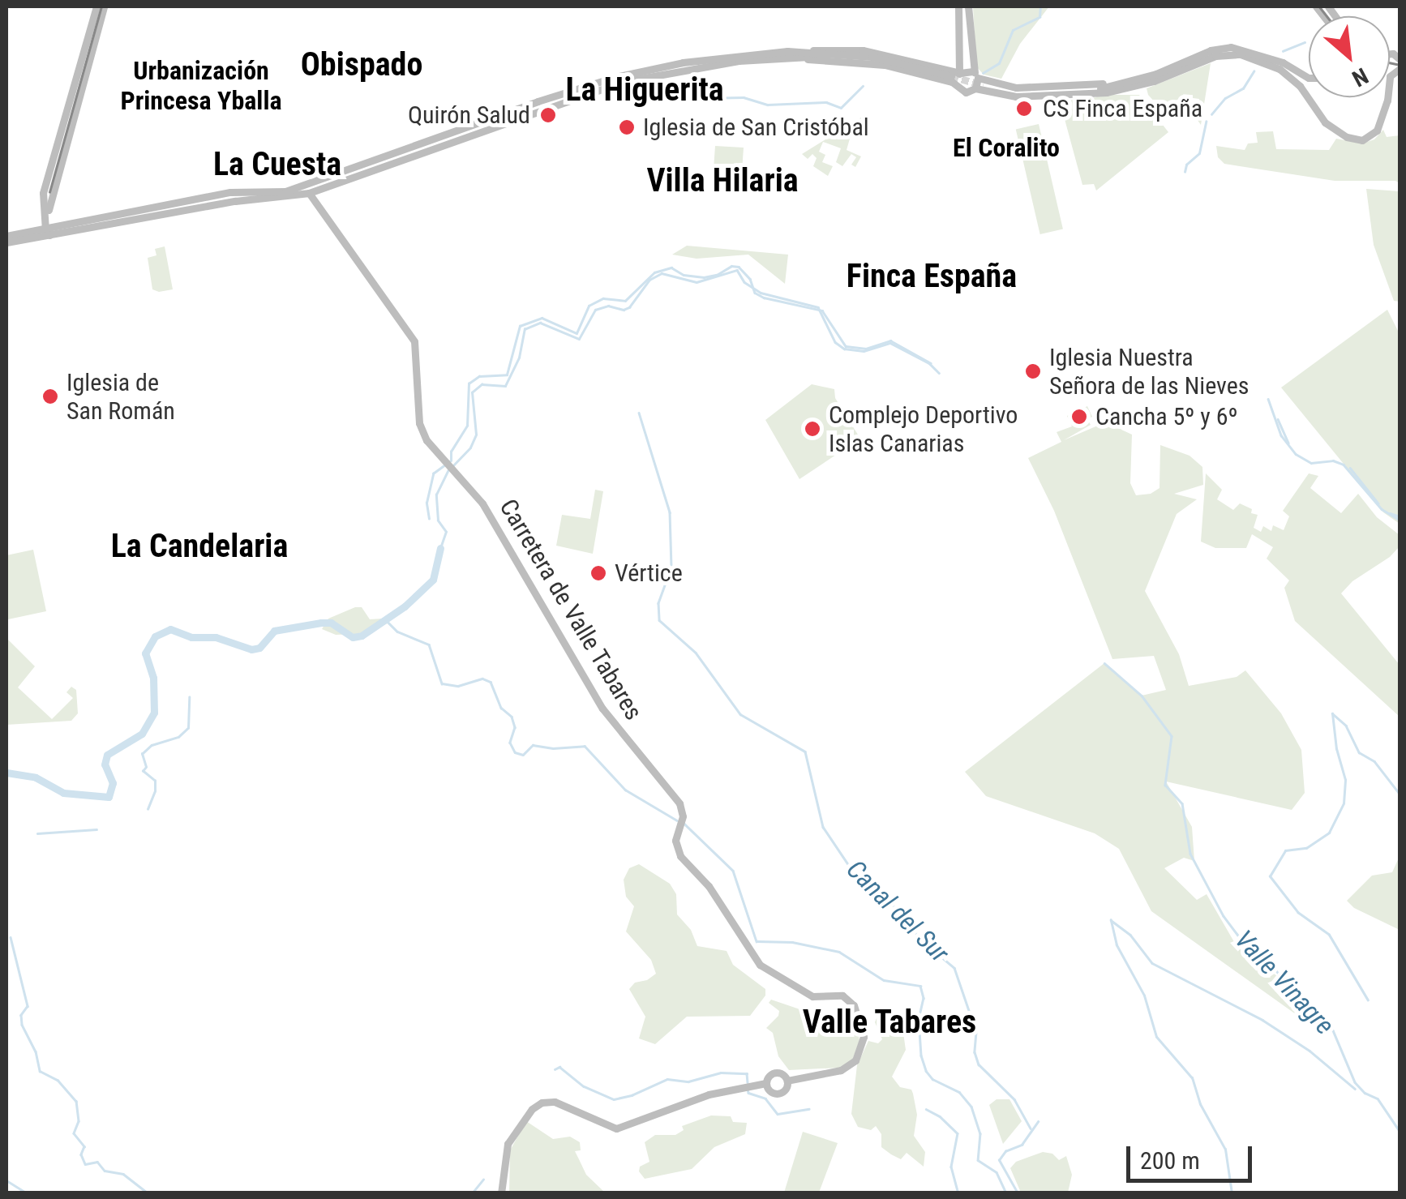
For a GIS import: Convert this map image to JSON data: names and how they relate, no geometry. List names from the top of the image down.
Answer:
{
  "streets": {
    "main road": ["Carretera de Valle Tabares"]
  },
  "districts": [
    "Obispado",
    "Urbanización Princesa Yballa",
    "La Higuerita",
    "El Coralito",
    "La Cuesta",
    "Villa Hilaria",
    "Finca España",
    "La Candelaria",
    "Valle Tabares"
  ],
  "water": ["Canal del Sur", "Valle Vinagre"],
  "places": [
    "CS Finca España",
    "Quirón Salud",
    "Iglesia de San Cristóbal",
    "Iglesia Nuestra Señora de las Nieves",
    "Iglesia de San Román",
    "Cancha 5º y 6º",
    "Complejo Deportivo Islas Canarias",
    "Vértice"
  ],
  "scale_bar": "200 m",
  "north": "bottom right"
}
